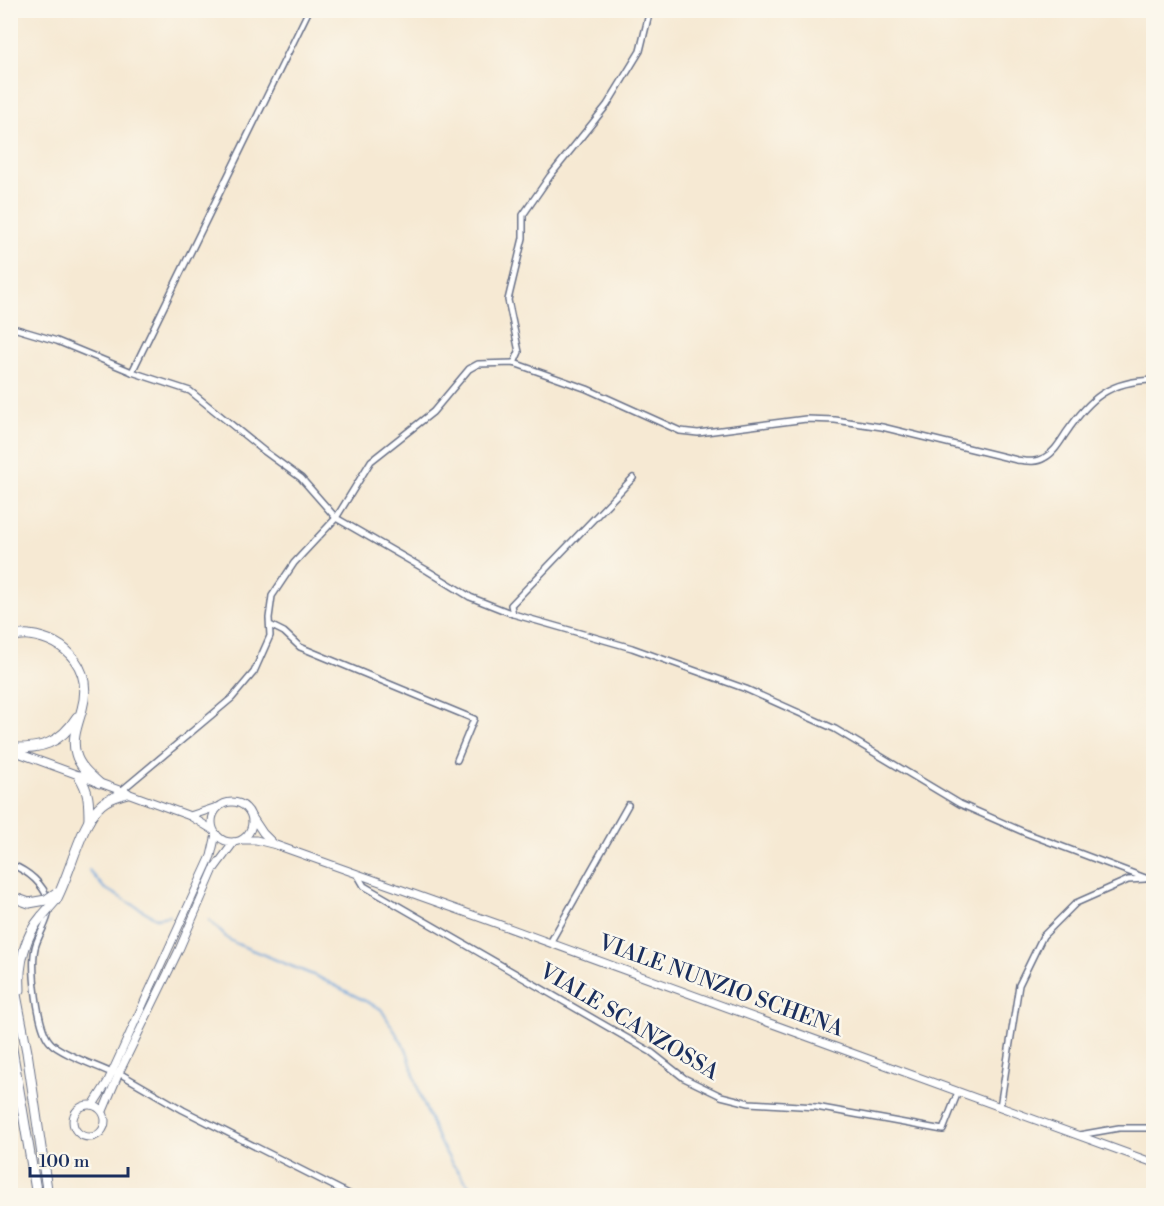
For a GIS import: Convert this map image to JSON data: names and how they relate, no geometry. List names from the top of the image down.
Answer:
{
  "streets": {
    "street": ["VIALE NUNZIO SCHENA", "VIALE SCANZOSSA"]
  },
  "crossings": [
    ["VIALE NUNZIO SCHENA", "VIALE SCANZOSSA"]
  ],
  "scale_bar": "100 m"
}
